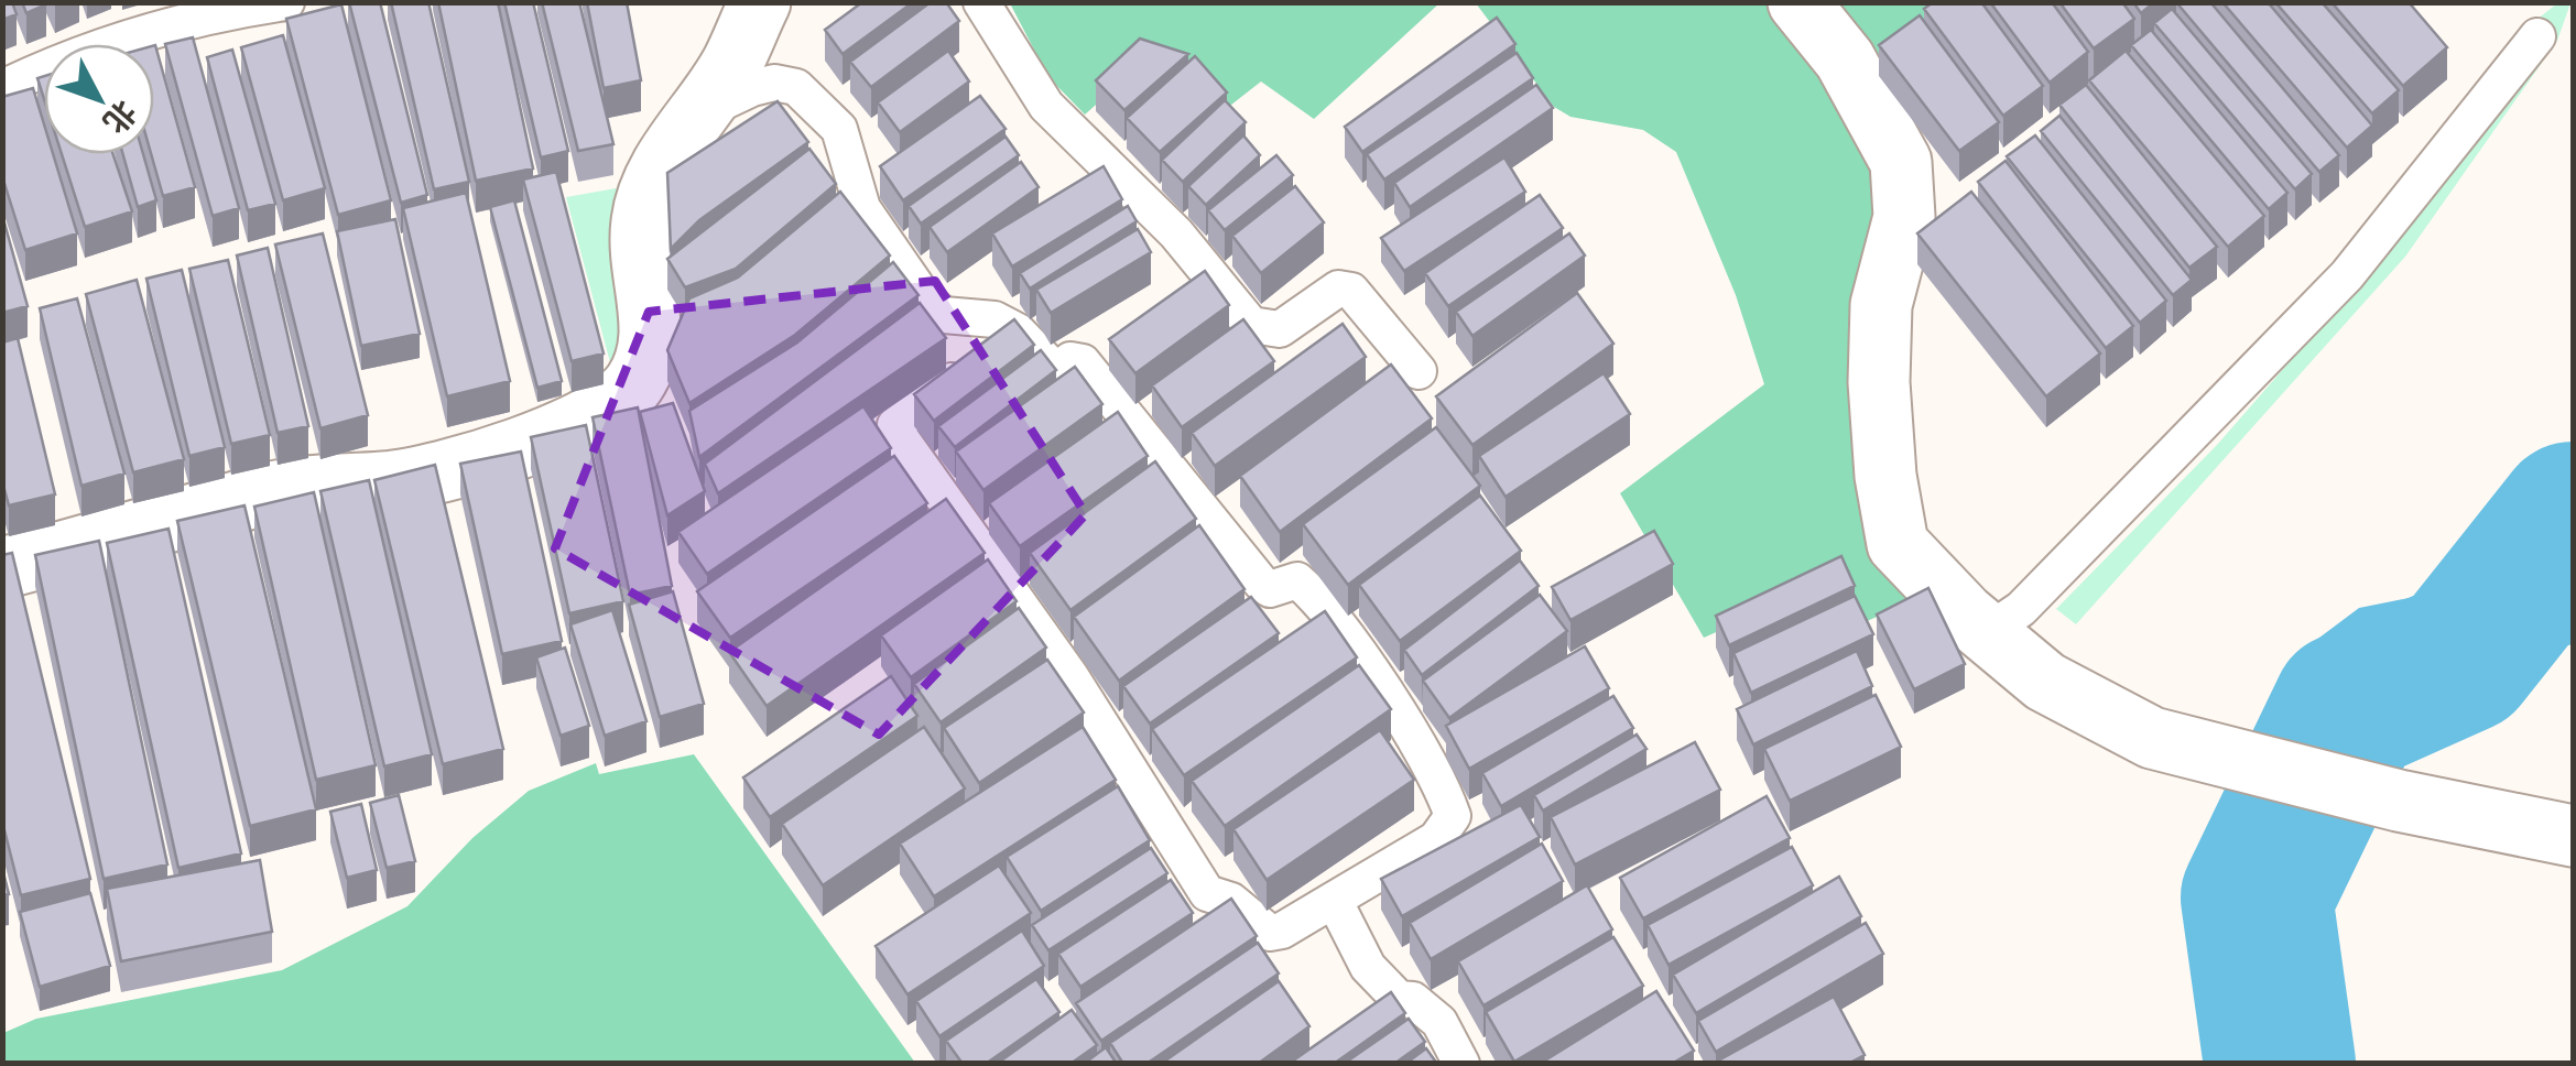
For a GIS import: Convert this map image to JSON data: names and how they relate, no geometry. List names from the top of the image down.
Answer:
{
  "north": "bottom right"
}
